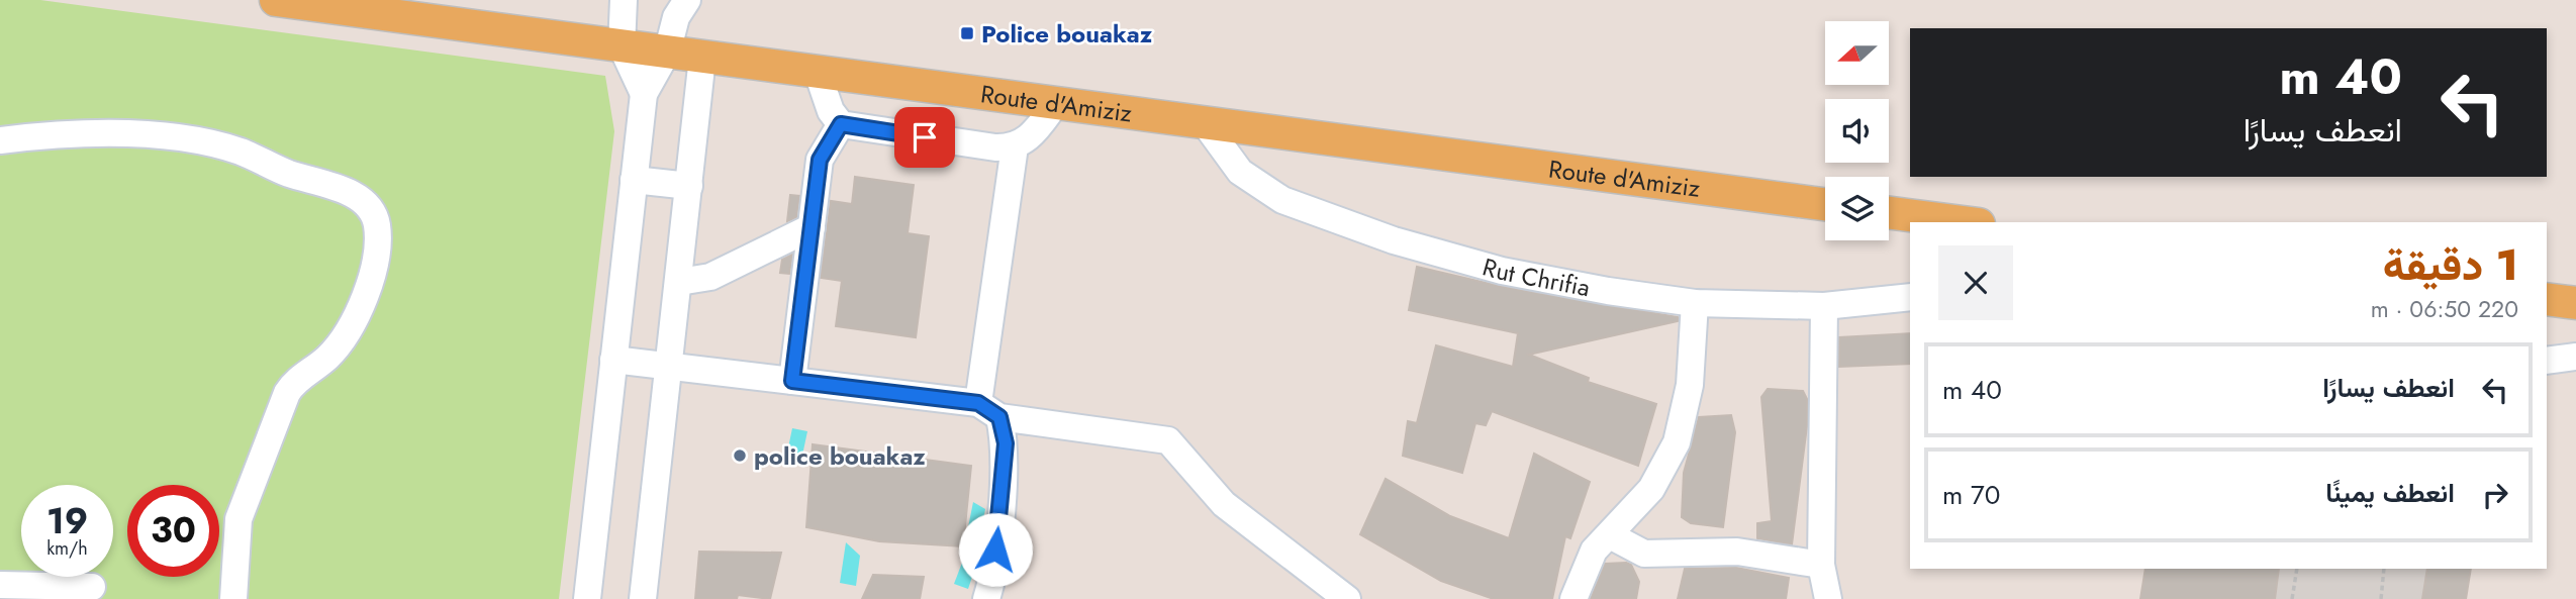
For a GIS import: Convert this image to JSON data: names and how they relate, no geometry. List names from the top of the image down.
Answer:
{
  "streets": {
    "main road": ["Route d'Amiziz"],
    "street": ["Rut Chrifia"]
  },
  "crossings": [
    ["Route d'Amiziz", "Rut Chrifia"]
  ],
  "places": {
    "transit": ["Police bouakaz"],
    "other": ["police bouakaz"]
  },
  "north": "left",
  "page": {
    "turn": ["40 m", "انعطف يسارًا"],
    "heading": ["1 دقيقة", "220 m · 06:50"],
    "list": [
      {
        "name": "انعطف يسارًا",
        "value": "40 m"
      },
      {
        "name": "انعطف يمينًا",
        "value": "70 m"
      }
    ],
    "speed": "19 km/h",
    "limit": "30"
  }
}
